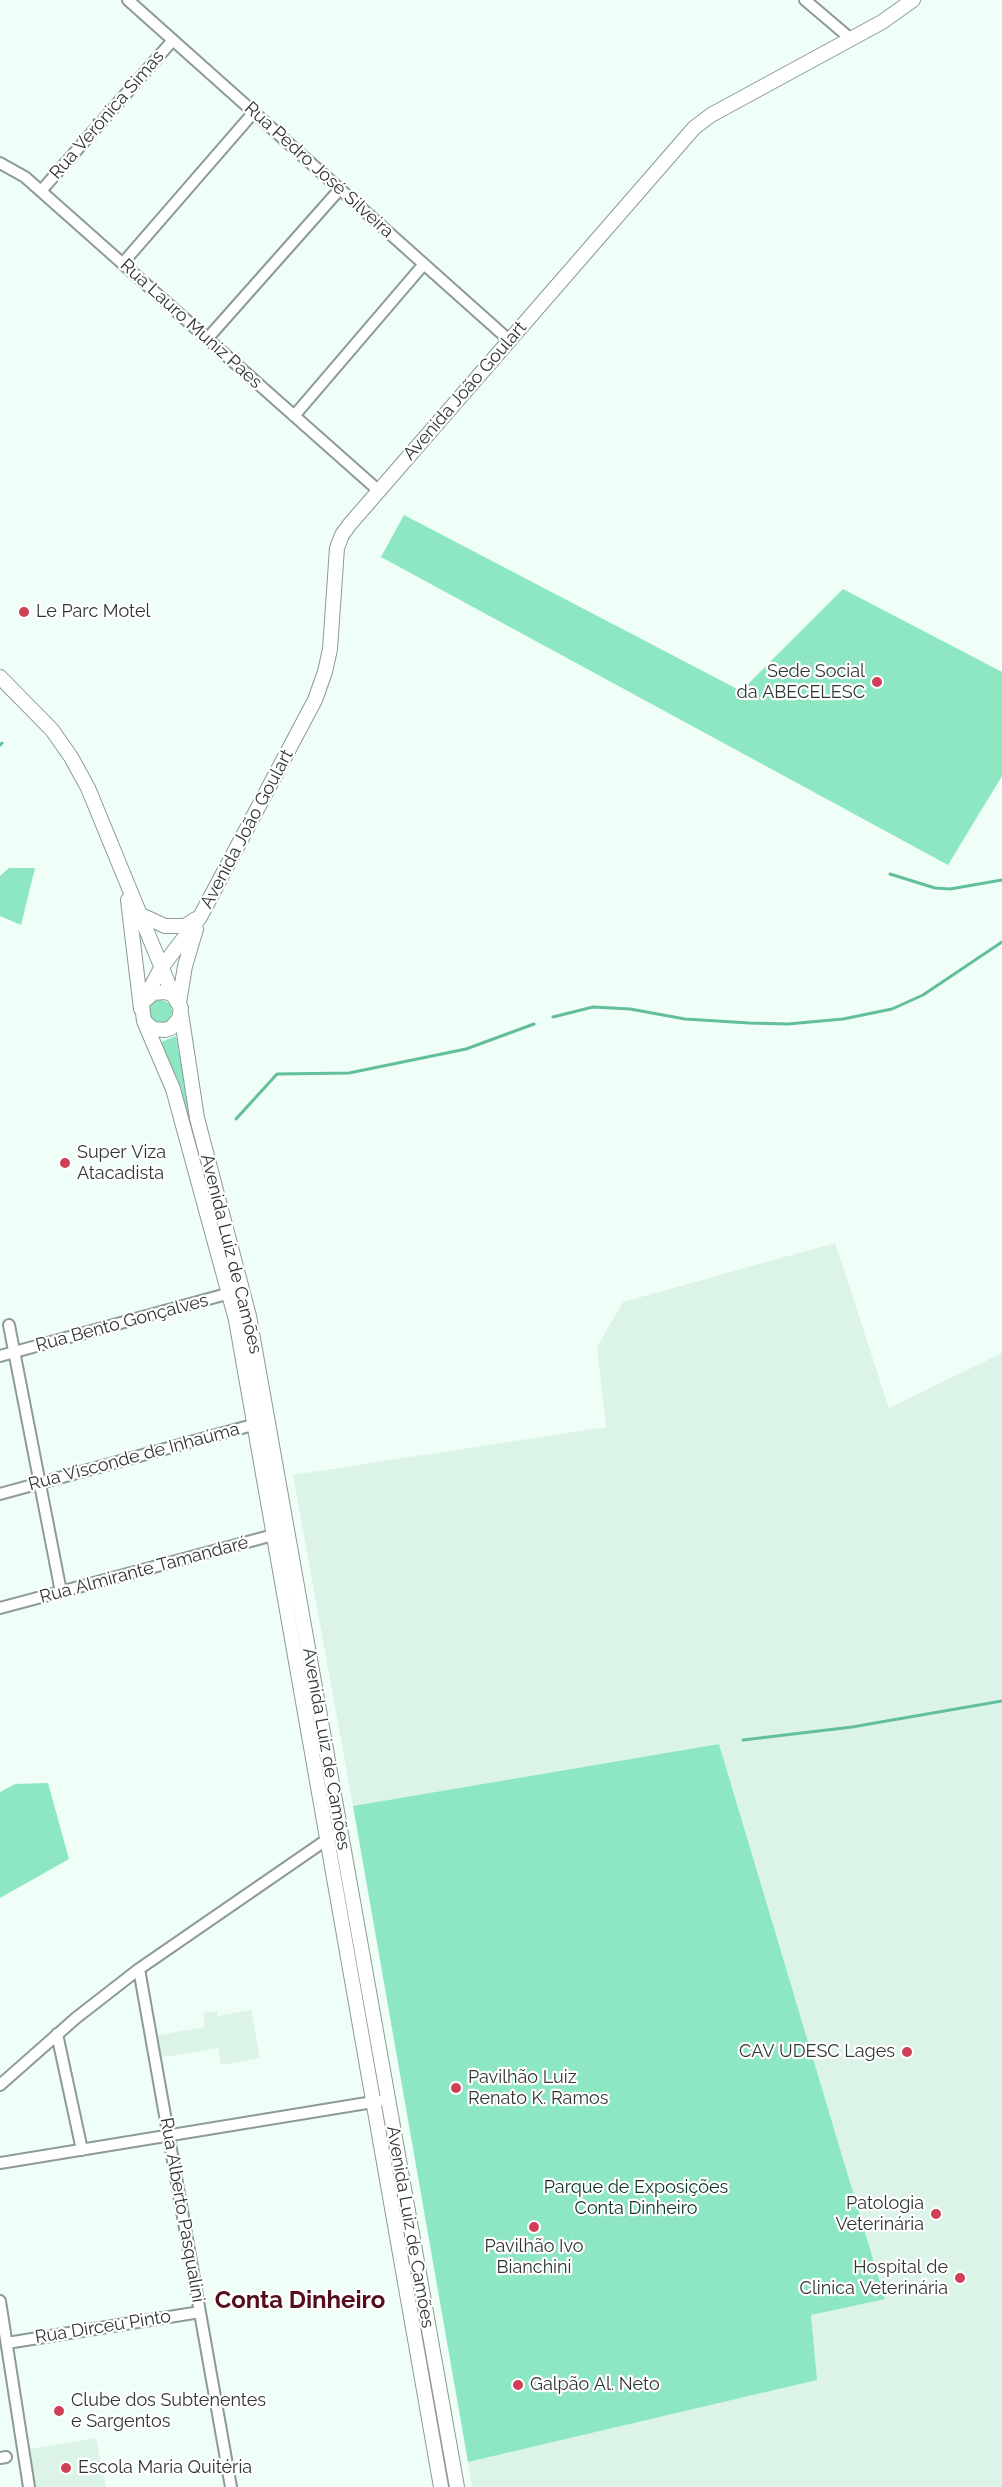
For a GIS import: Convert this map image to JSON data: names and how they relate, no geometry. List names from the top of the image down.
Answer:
{
  "streets": {
    "main road": ["Avenida João Goulart", "Avenida Luiz de Camões"],
    "street": [
      "Rua Verônica Simas",
      "Rua Pedro José Silveira",
      "Rua Lauro Muniz Paes",
      "Rua Bento Gonçalves",
      "Rua Visconde de Inhaúma",
      "Rua Almirante Tamandaré",
      "Rua Alberto Pasqualini",
      "Rua Dirceu Pinto"
    ]
  },
  "crossings": [
    ["Rua Verônica Simas", "Rua Pedro José Silveira"],
    ["Rua Verônica Simas", "Rua Lauro Muniz Paes"],
    ["Rua Pedro José Silveira", "Avenida João Goulart"],
    ["Rua Lauro Muniz Paes", "Avenida João Goulart"],
    ["Avenida João Goulart", "Avenida Luiz de Camões"],
    ["Avenida Luiz de Camões", "Rua Bento Gonçalves"],
    ["Avenida Luiz de Camões", "Rua Visconde de Inhaúma"],
    ["Avenida Luiz de Camões", "Rua Almirante Tamandaré"],
    ["Rua Alberto Pasqualini", "Rua Dirceu Pinto"]
  ],
  "districts": ["Conta Dinheiro"],
  "parks": ["Parque de Exposições Conta Dinheiro"],
  "places": [
    "Le Parc Motel",
    "Sede Social da ABECELESC",
    "Super Viza Atacadista",
    "CAV UDESC Lages",
    "Pavilhão Luiz Renato K. Ramos",
    "Patologia Veterinária",
    "Pavilhão Ivo Bianchini",
    "Hospital de Clinica Veterinária",
    "Galpão Al. Neto",
    "Clube dos Subtenentes e Sargentos",
    "Escola Maria Quitéria"
  ]
}
